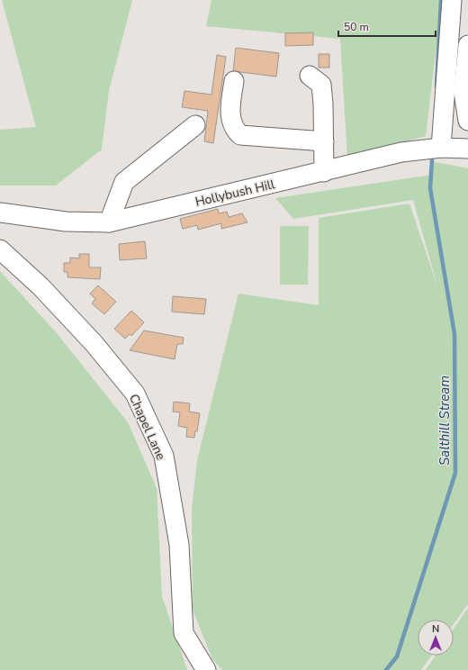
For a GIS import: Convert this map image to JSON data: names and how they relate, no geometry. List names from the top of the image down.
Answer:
{
  "streets": {
    "street": ["Hollybush Hill", "Chapel Lane"]
  },
  "water": ["Salthill Stream"],
  "scale_bar": "50 m",
  "north": "top"
}
